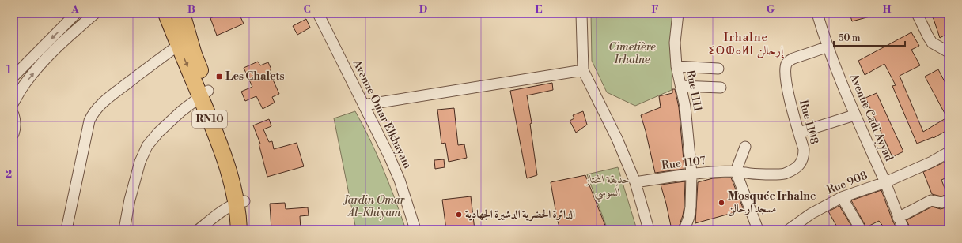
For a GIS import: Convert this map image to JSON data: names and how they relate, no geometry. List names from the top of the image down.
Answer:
{
  "streets": {
    "main road": ["RN10"],
    "street": [
      "Rue 1111",
      "Avenue Omar Elkhayam",
      "Avenue Cadi Ayyad",
      "Rue 1108",
      "Rue 1107",
      "Rue 908"
    ]
  },
  "crossings": [
    ["Rue 1111", "Rue 1107"],
    ["Avenue Cadi Ayyad", "Rue 1108"],
    ["Avenue Cadi Ayyad", "Rue 908"],
    ["Rue 1108", "Rue 1107"]
  ],
  "districts": ["Irhalne ⵉⵔⵀⴰⵍⵏ إرحالن"],
  "parks": ["Cimetière Irhalne", "حديقة المختار السوسي", "Jardin Omar Al-Khiyam"],
  "places": {
    "transit": ["Les Chalets"],
    "other": ["Mosquée Irhalne مسجد ارحالن", "الدائرة الحضرية الدشيرة الجهادية"]
  },
  "scale_bar": "50 m",
  "grid": {
    "columns": [
      "A",
      "B",
      "C",
      "D",
      "E",
      "F",
      "G",
      "H"
    ],
    "rows": ["1", "2"]
  }
}
